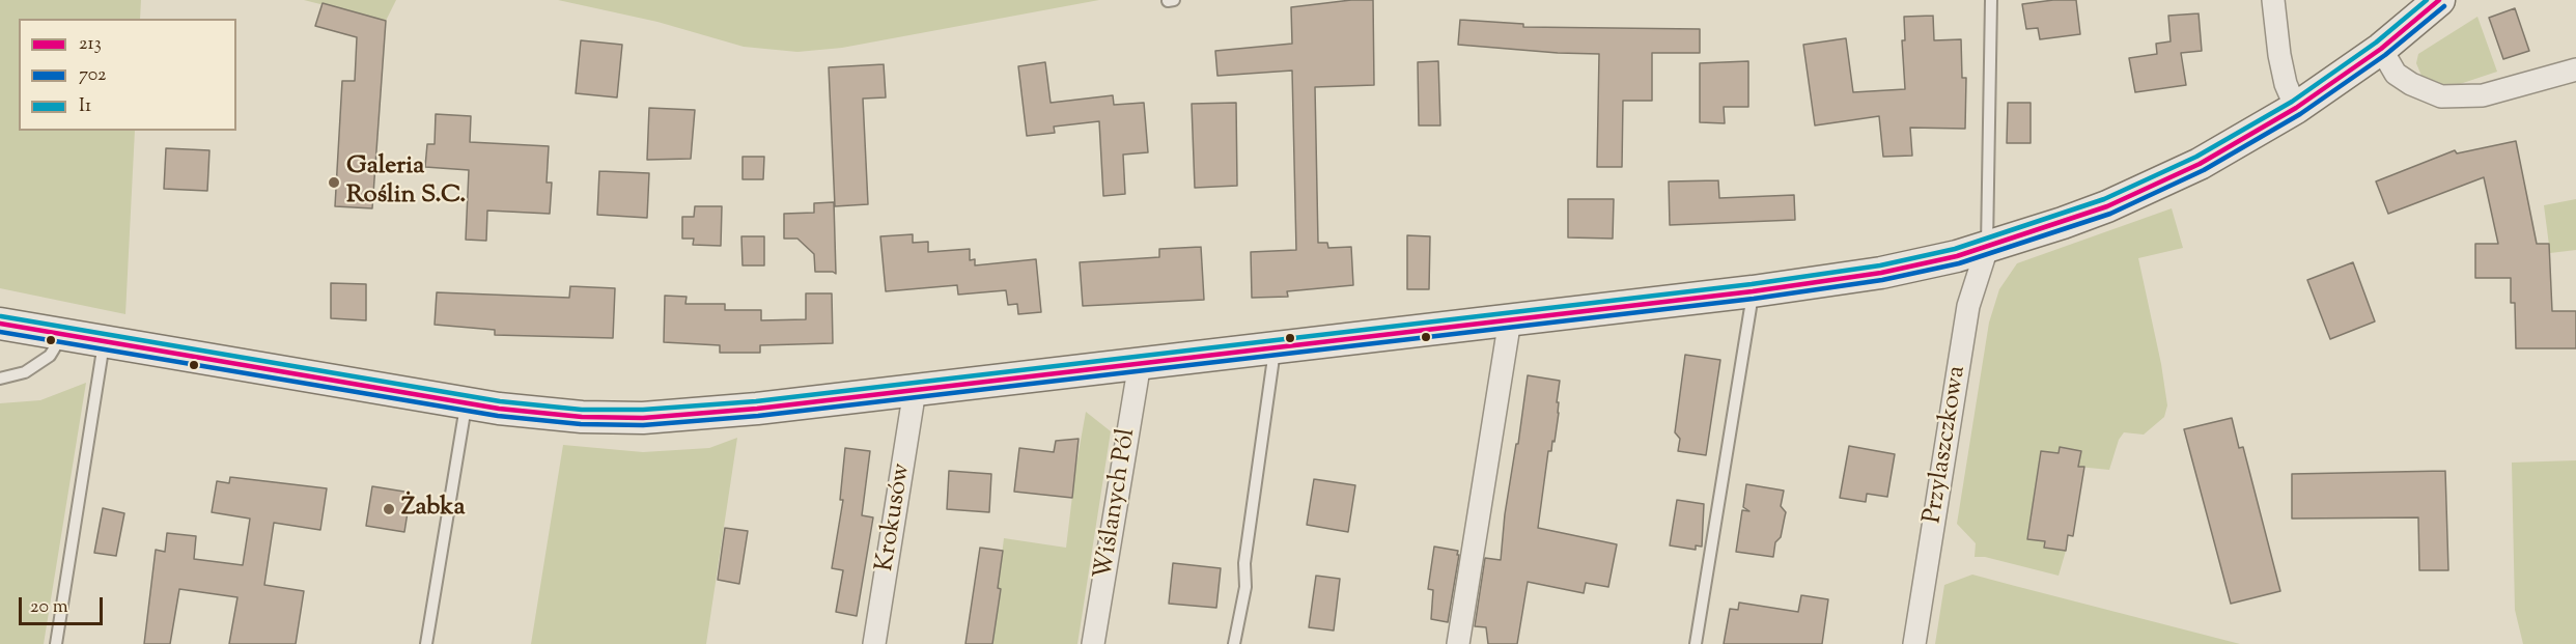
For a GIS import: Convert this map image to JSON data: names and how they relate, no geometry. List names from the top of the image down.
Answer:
{
  "streets": {
    "street": ["Przylaszczkowa", "Wiślanych Pól", "Krokusów"]
  },
  "places": ["Galeria Roślin S.C.", "Żabka"],
  "lines": ["transit line 213", "transit line I1", "transit line 702"],
  "legend": ["213", "702", "I1"],
  "scale_bar": "20 m"
}
